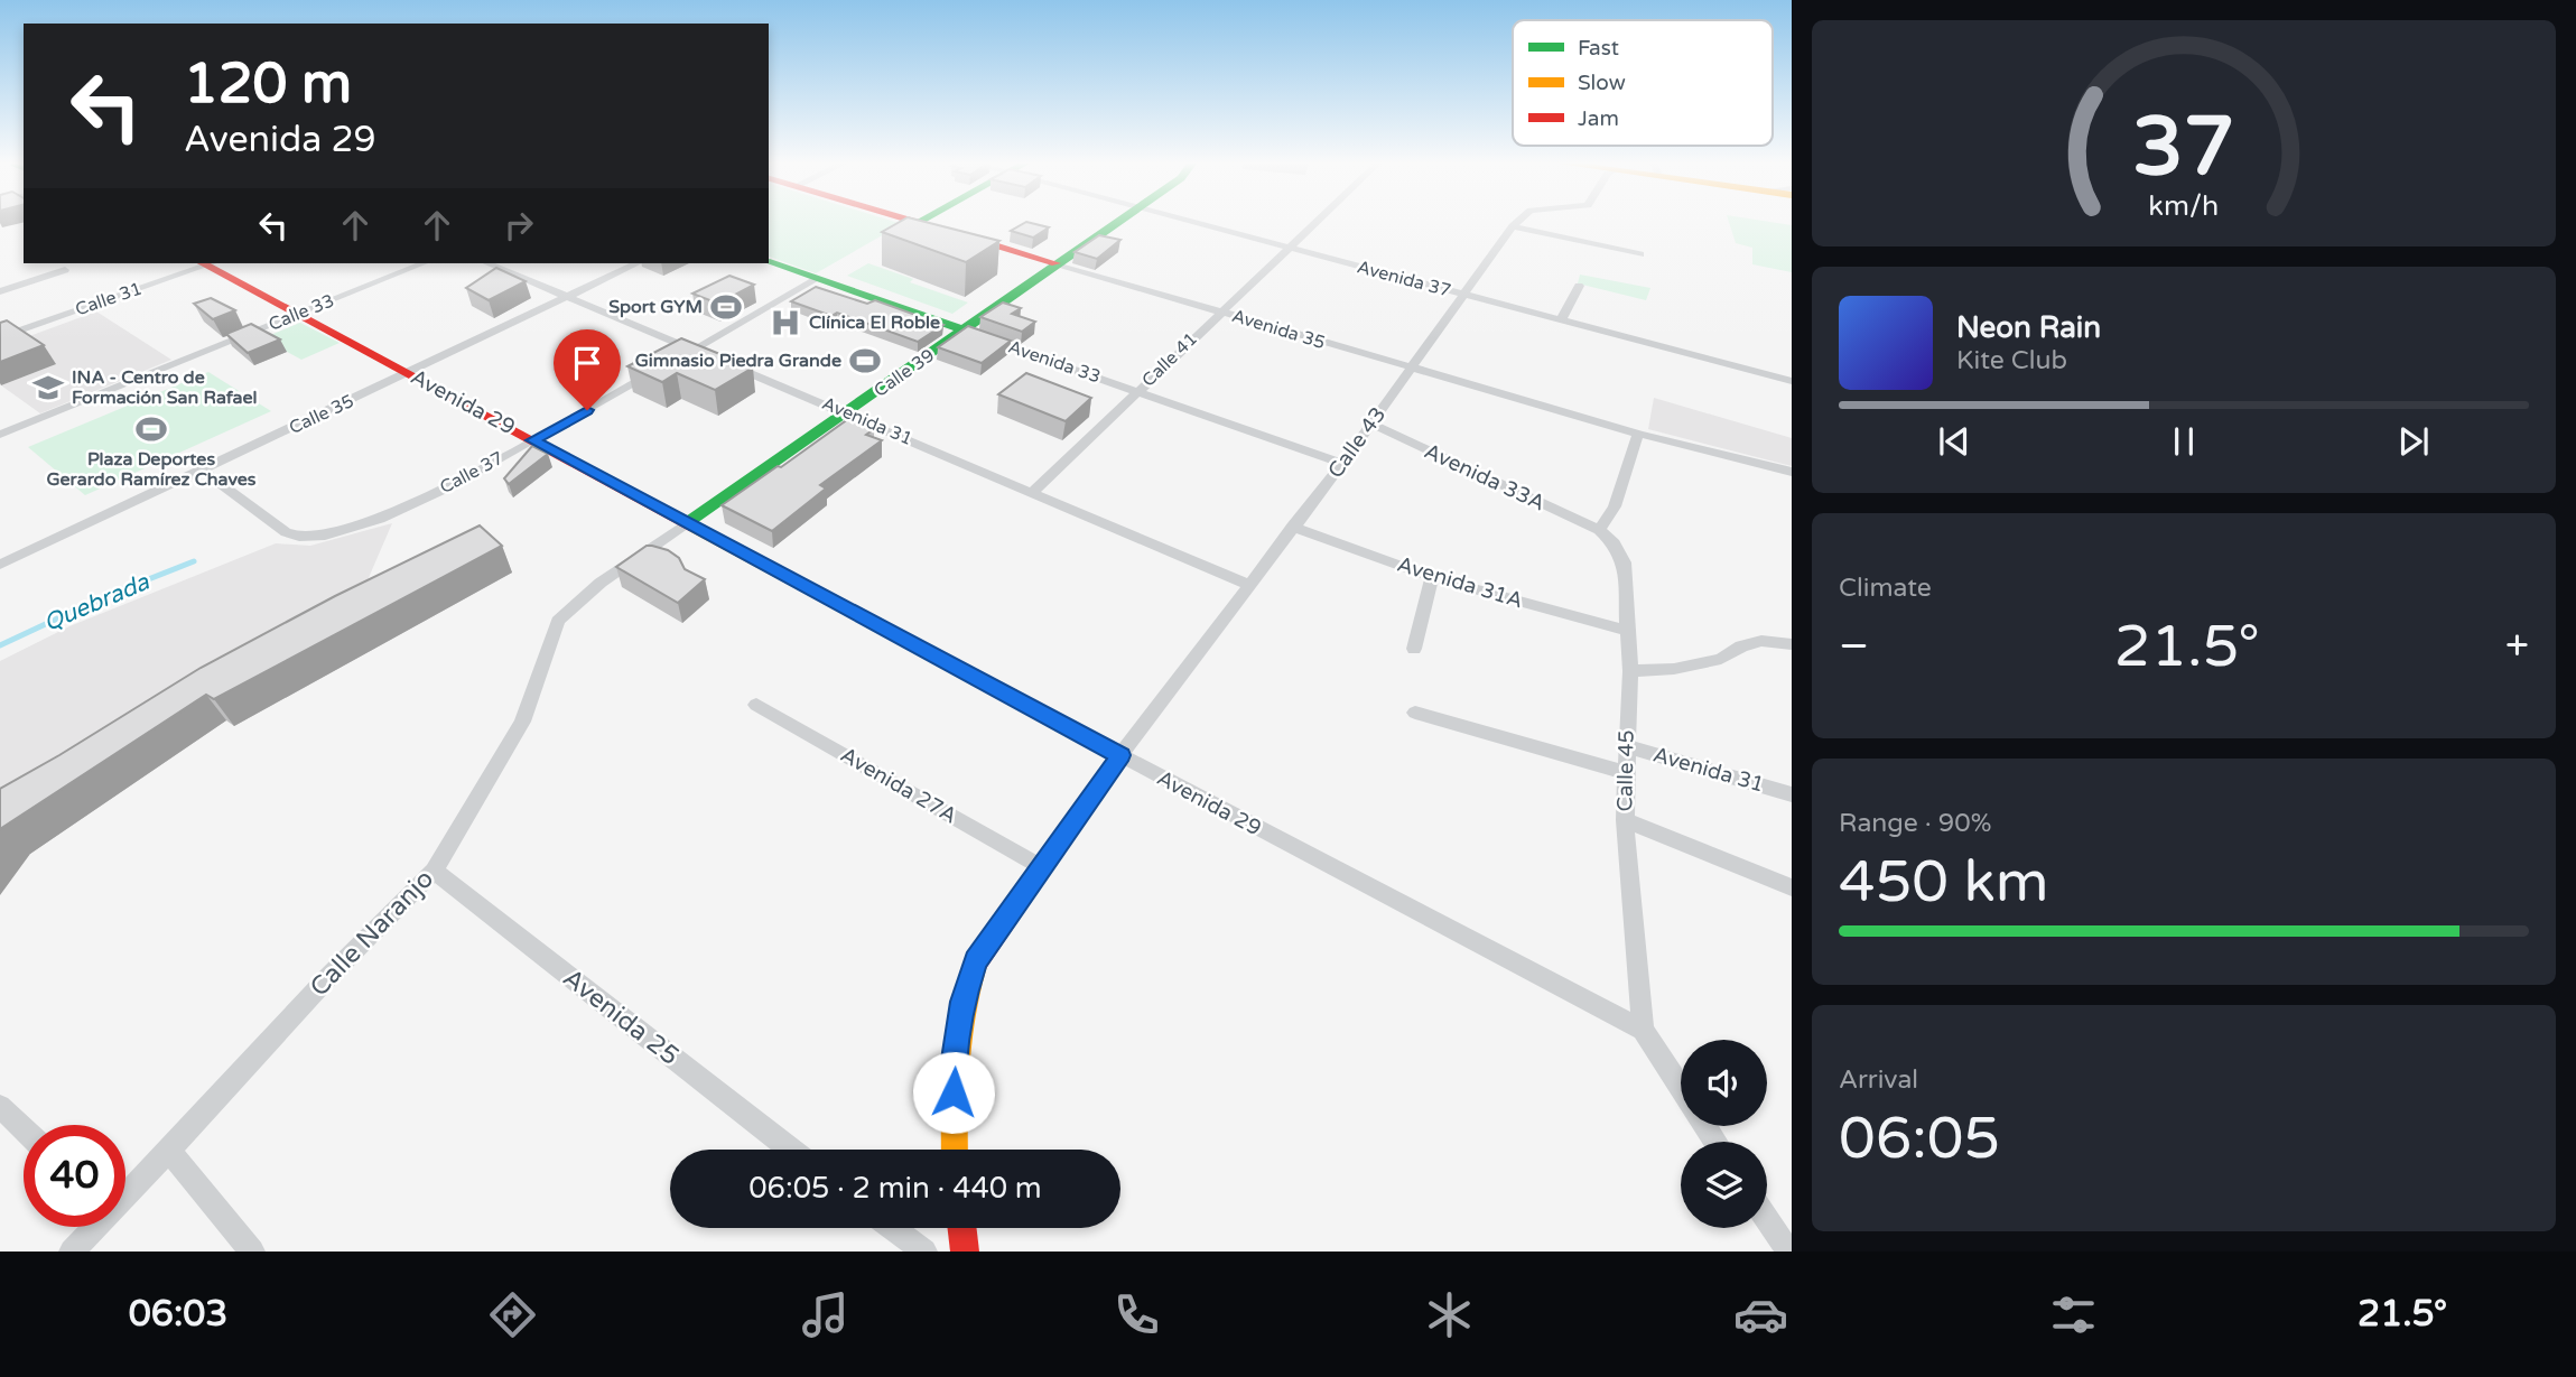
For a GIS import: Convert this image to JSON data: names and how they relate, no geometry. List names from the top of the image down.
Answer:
{
  "streets": {
    "main road": [
      "Avenida 35",
      "Avenida 33",
      "Calle 39",
      "Avenida 29"
    ],
    "street": [
      "Avenida 37",
      "Calle 31",
      "Calle 33",
      "Calle 41",
      "Calle 35",
      "Avenida 31",
      "Calle 43",
      "Calle 37",
      "Avenida 33A",
      "Avenida 31A",
      "Calle 45",
      "Avenida 27A",
      "Calle Naranjo",
      "Avenida 25"
    ]
  },
  "crossings": [
    ["Avenida 37", "Calle 41"],
    ["Avenida 37", "Calle 43"],
    ["Calle 33", "Avenida 29"],
    ["Avenida 35", "Calle 41"],
    ["Avenida 35", "Calle 39"],
    ["Avenida 35", "Calle 43"],
    ["Calle 41", "Avenida 33"],
    ["Calle 41", "Avenida 31"],
    ["Avenida 33", "Calle 39"],
    ["Avenida 33", "Calle 43"],
    ["Calle 39", "Avenida 29"],
    ["Calle 39", "Avenida 31"],
    ["Calle 39", "Calle Naranjo"],
    ["Avenida 29", "Calle 35"],
    ["Avenida 29", "Calle 43"],
    ["Avenida 29", "Calle 37"],
    ["Avenida 29", "Calle 45"],
    ["Avenida 29", "Calle Naranjo"],
    ["Calle 35", "Calle 37"],
    ["Avenida 31", "Calle 43"],
    ["Avenida 31", "Calle 45"],
    ["Calle 43", "Avenida 33A"],
    ["Calle 43", "Avenida 31A"],
    ["Avenida 33A", "Calle 45"],
    ["Avenida 31A", "Calle 45"],
    ["Calle Naranjo", "Avenida 25"]
  ],
  "water": ["Quebrada"],
  "places": {
    "sports": ["Sport GYM", "Gimnasio Piedra Grande", "Plaza Deportes Gerardo Ramírez Chaves"],
    "hospital": ["Clínica El Roble"],
    "school or university": ["INA - Centro de Formación San Rafael"]
  },
  "legend": ["Fast", "Slow", "Jam"],
  "page": {
    "turn": ["120 m", "Avenida 29"],
    "song": ["Neon Rain", "Kite Club"],
    "tile": [
      "Climate",
      ["Range · 90%", "450 km"],
      ["Arrival", "06:05"]
    ],
    "heat": ["−", "21.5°", "+"],
    "limit": "40",
    "trip": "06:05 · 2 min · 440 m",
    "tabs": ["06:03", "21.5°"],
    "gauge": ["37", "km/h"]
  }
}
